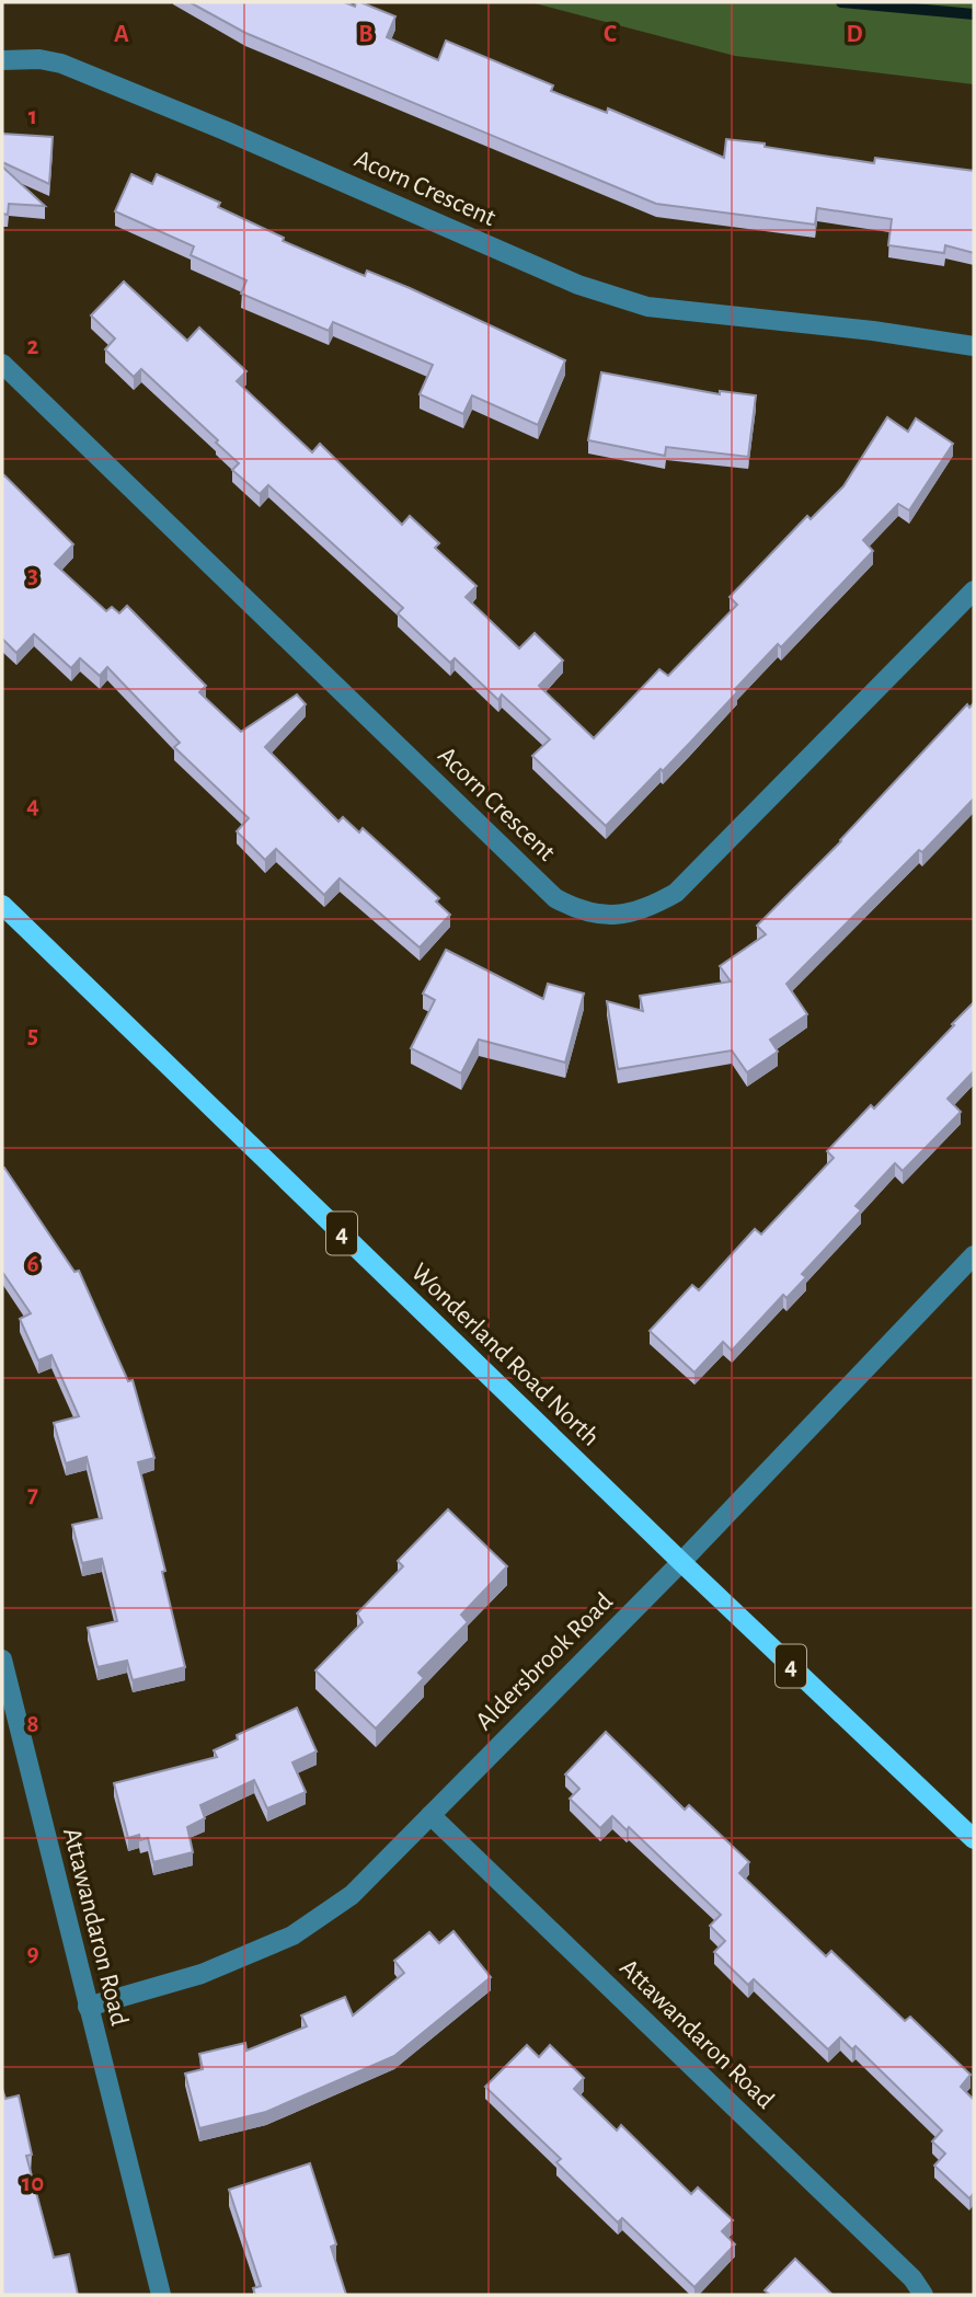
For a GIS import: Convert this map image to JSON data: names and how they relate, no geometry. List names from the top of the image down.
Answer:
{
  "streets": {
    "main road": ["4", "Wonderland Road North"],
    "street": ["Acorn Crescent", "Aldersbrook Road", "Attawandaron Road"]
  },
  "crossings": [
    ["Wonderland Road North", "Aldersbrook Road"],
    ["Aldersbrook Road", "Attawandaron Road"]
  ],
  "grid": {
    "columns": [
      "A",
      "B",
      "C",
      "D"
    ],
    "rows": [
      "1",
      "2",
      "3",
      "4",
      "5",
      "6",
      "7",
      "8",
      "9",
      "10"
    ]
  }
}
